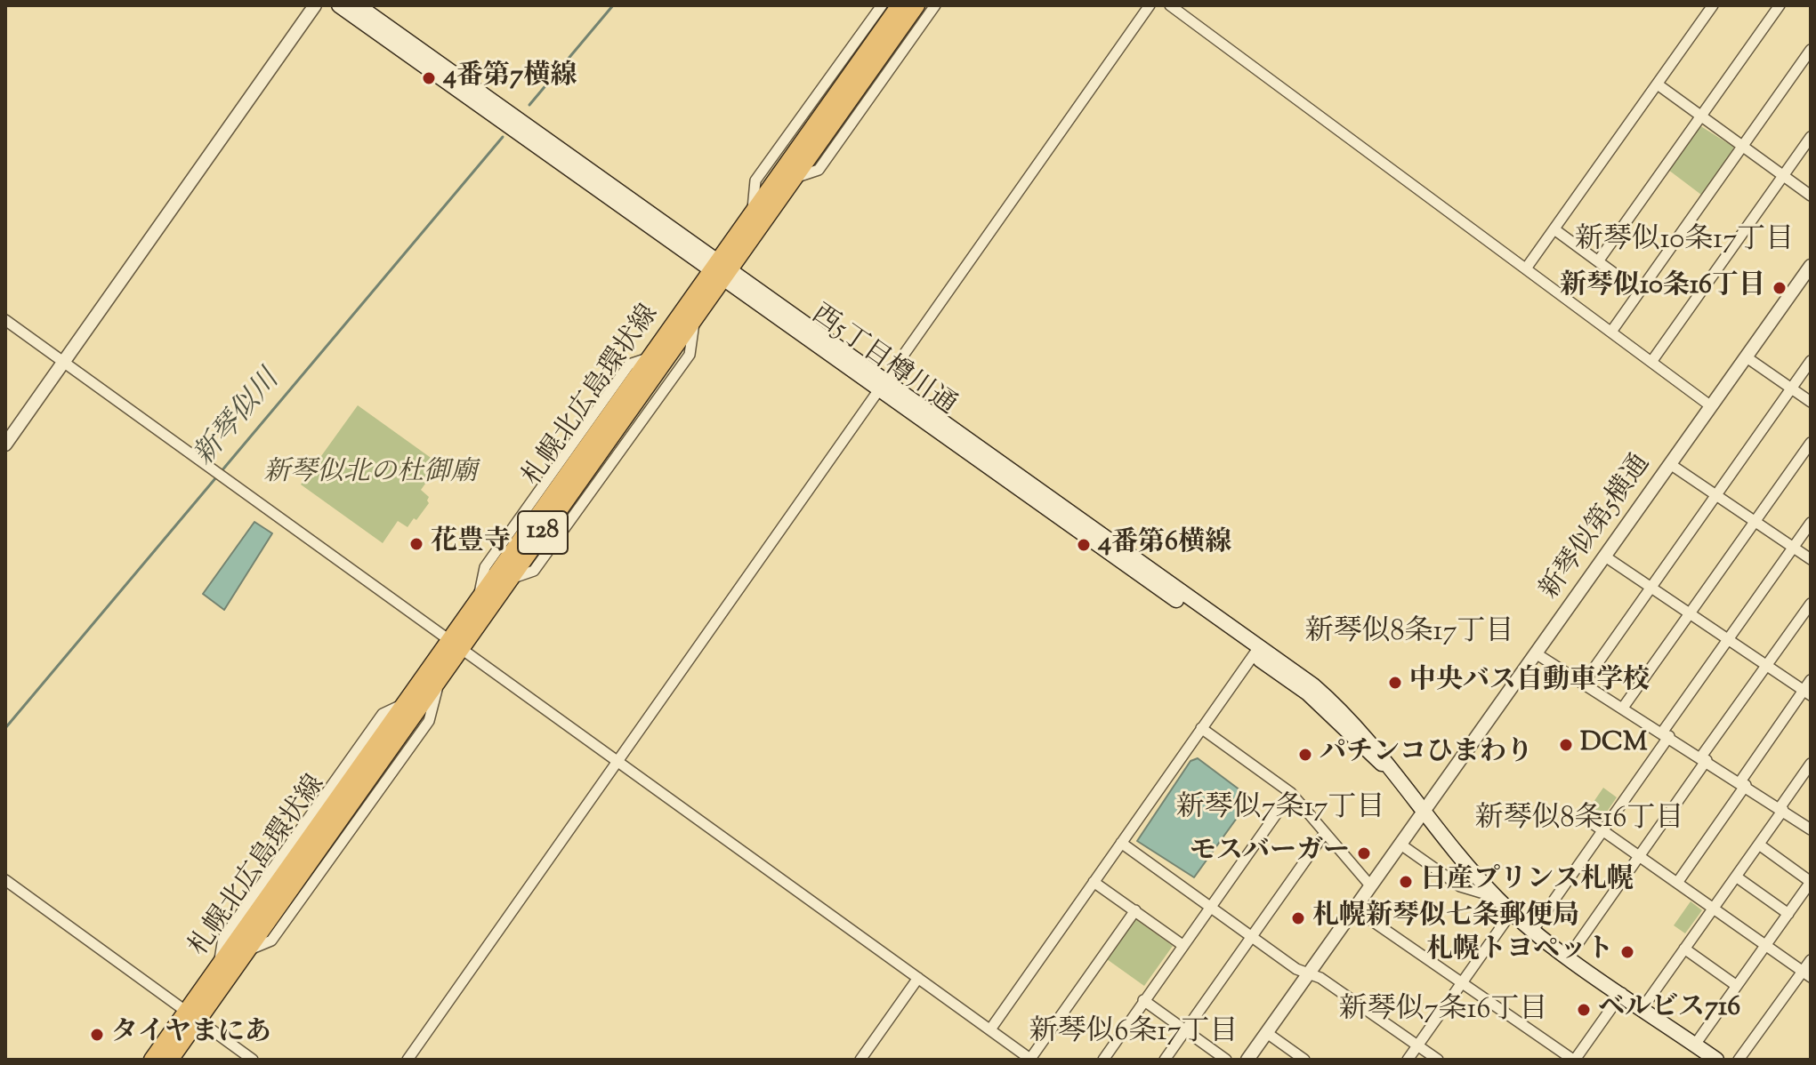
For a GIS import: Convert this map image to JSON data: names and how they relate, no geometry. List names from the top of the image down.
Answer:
{
  "streets": {
    "main road": ["西5丁目樽川通", "札幌北広島環状線", "128"],
    "street": ["新琴似第5横通"]
  },
  "crossings": [
    ["西5丁目樽川通", "札幌北広島環状線"],
    ["西5丁目樽川通", "新琴似第5横通"]
  ],
  "districts": [
    "新琴似10条17丁目",
    "新琴似8条17丁目",
    "新琴似7条17丁目",
    "新琴似8条16丁目",
    "新琴似7条16丁目",
    "新琴似6条17丁目"
  ],
  "water": ["新琴似川"],
  "parks": ["新琴似北の杜御廟"],
  "places": [
    "4番第7横線",
    "新琴似10条16丁目",
    "花豊寺",
    "4番第6横線",
    "中央バス自動車学校",
    "DCM",
    "パチンコひまわり",
    "モスバーガー",
    "日産プリンス札幌",
    "札幌新琴似七条郵便局",
    "札幌トヨペット",
    "ベルビス716",
    "タイヤまにあ"
  ]
}
